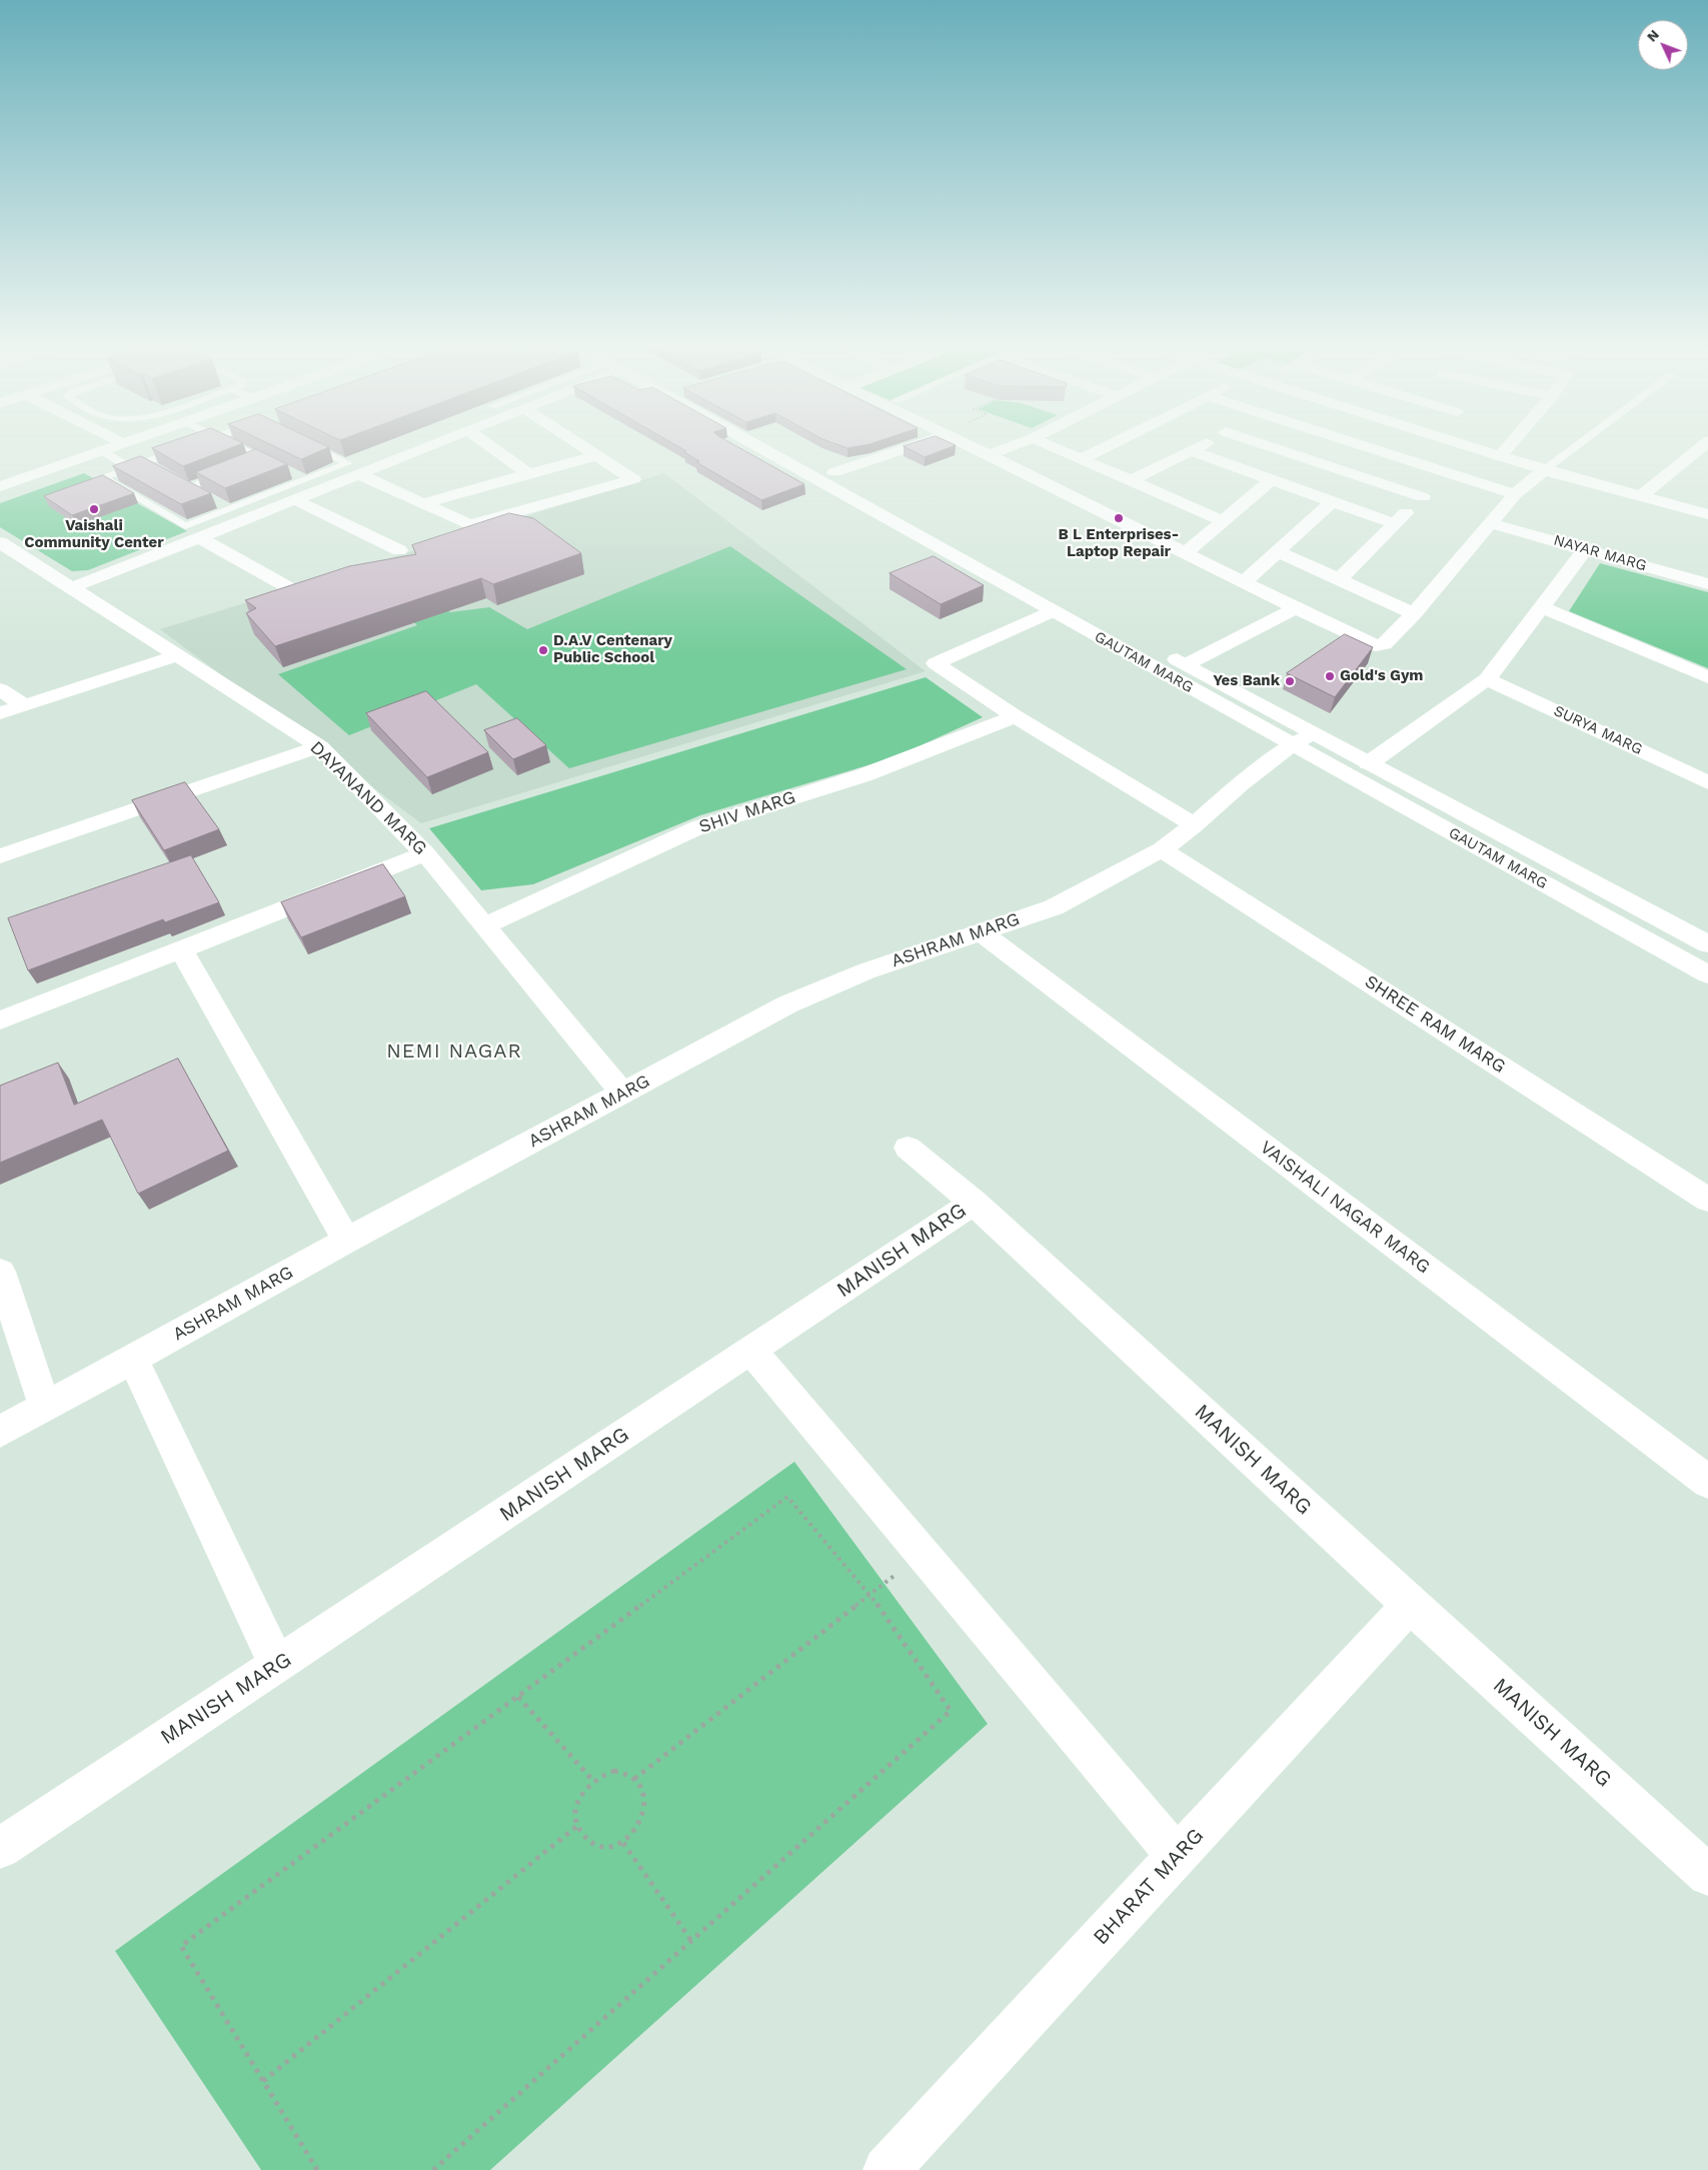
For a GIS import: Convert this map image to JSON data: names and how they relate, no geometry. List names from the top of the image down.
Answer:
{
  "streets": {
    "street": [
      "NAYAR MARG",
      "GAUTAM MARG",
      "SURYA MARG",
      "DAYANAND MARG",
      "SHIV MARG",
      "ASHRAM MARG",
      "SHREE RAM MARG",
      "VAISHALI NAGAR MARG",
      "MANISH MARG",
      "BHARAT MARG"
    ]
  },
  "crossings": [
    ["GAUTAM MARG", "ASHRAM MARG"],
    ["DAYANAND MARG", "SHIV MARG"],
    ["DAYANAND MARG", "ASHRAM MARG"],
    ["ASHRAM MARG", "SHREE RAM MARG"],
    ["ASHRAM MARG", "VAISHALI NAGAR MARG"],
    ["MANISH MARG", "BHARAT MARG"]
  ],
  "districts": ["NEMI NAGAR"],
  "places": [
    "Vaishali Community Center",
    "B L Enterprises- Laptop Repair",
    "D.A.V Centenary Public School",
    "Gold's Gym",
    "Yes Bank"
  ],
  "north": "top left"
}
